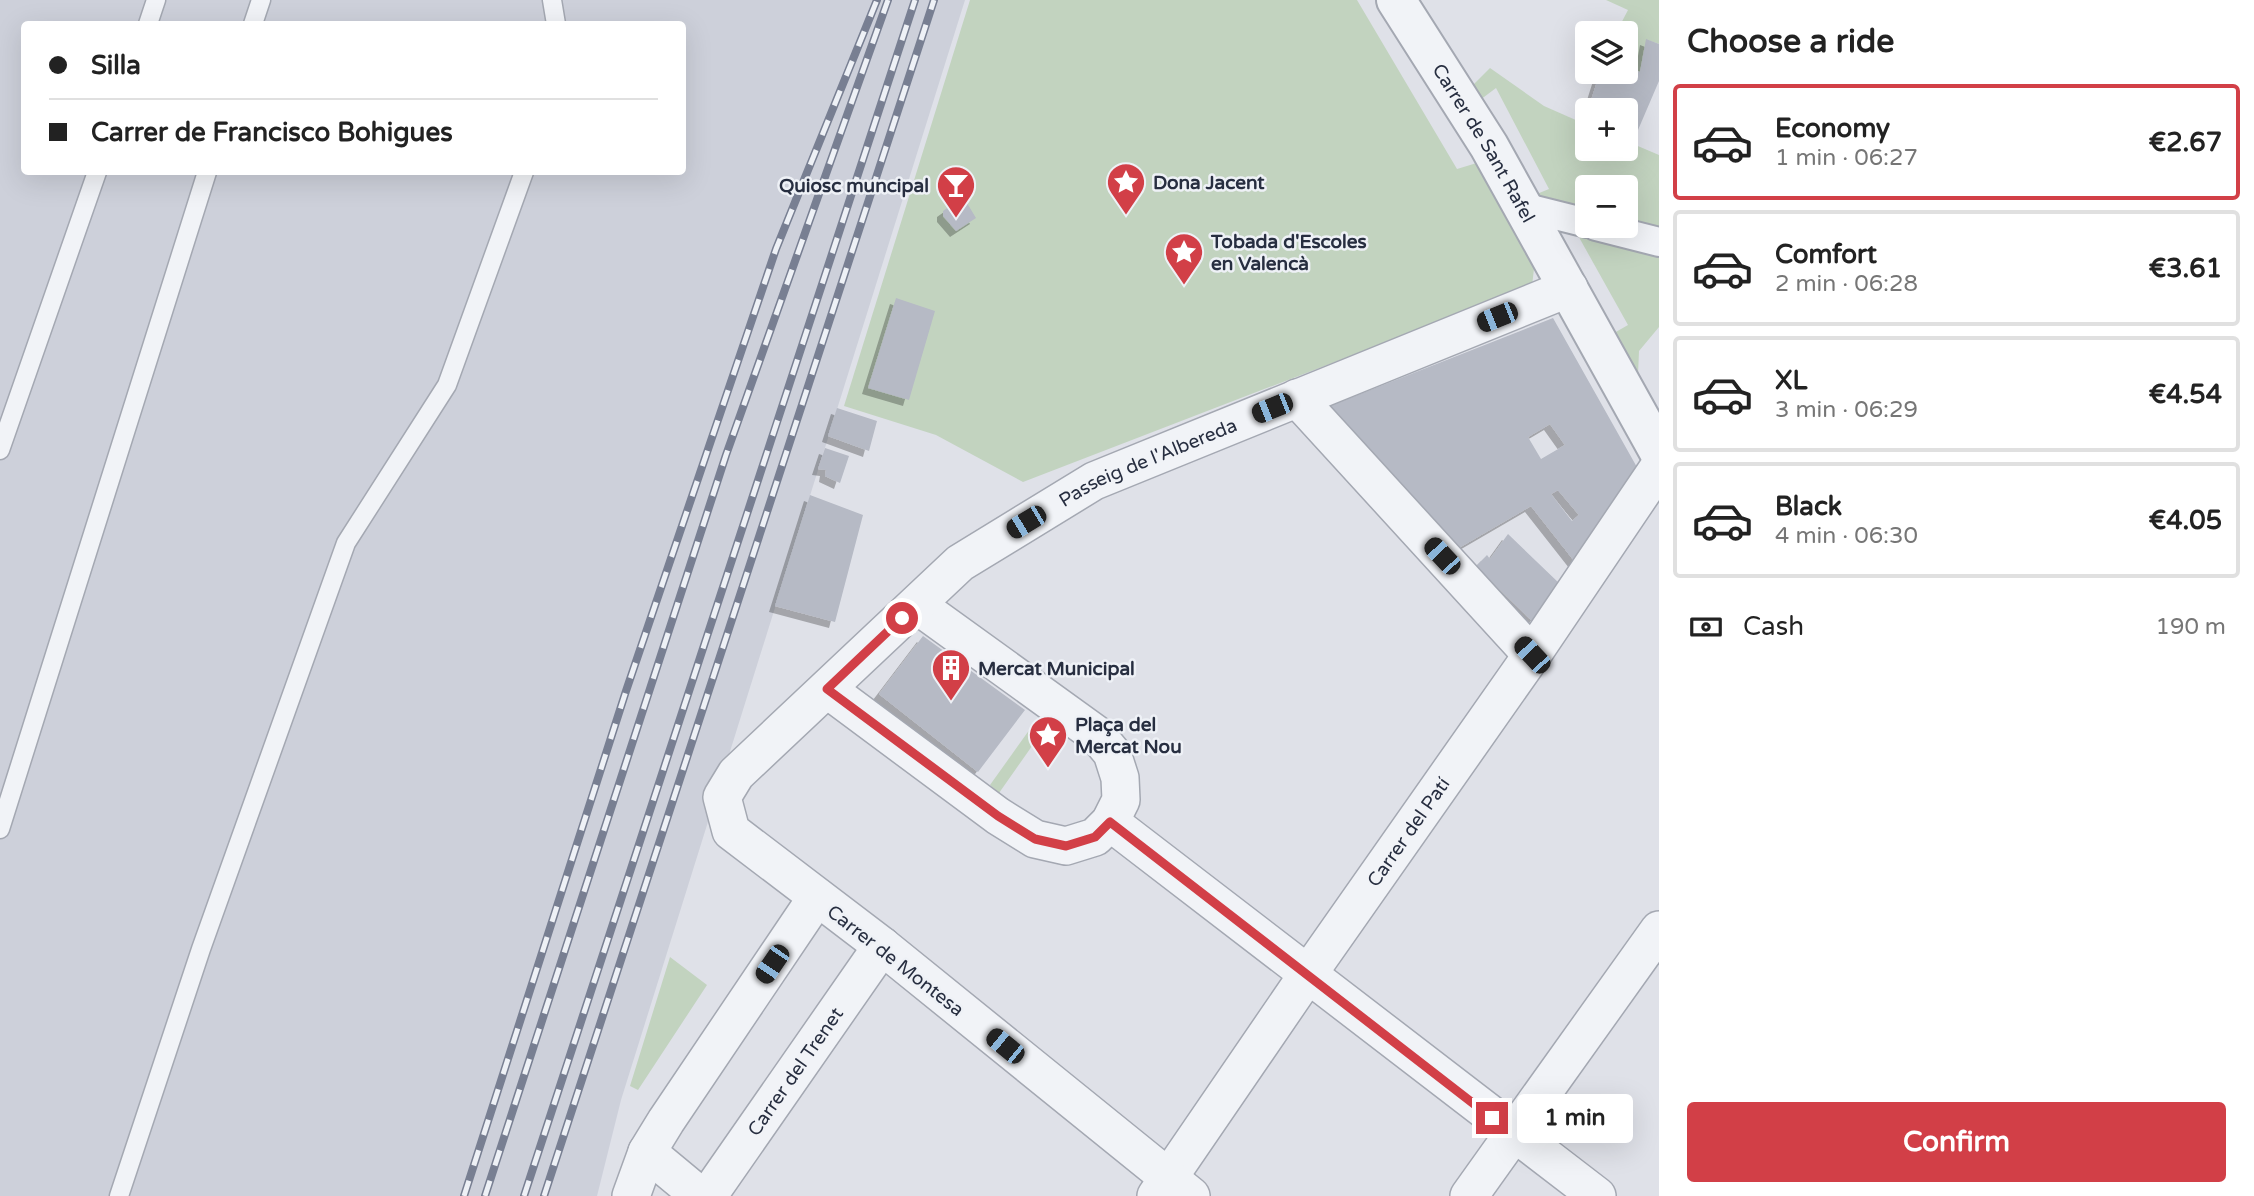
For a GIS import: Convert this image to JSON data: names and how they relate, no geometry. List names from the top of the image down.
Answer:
{
  "streets": {
    "street": [
      "Carrer de Sant Rafel",
      "Passeig de l'Albereda",
      "Carrer del Patí",
      "Carrer de Montesa",
      "Carrer del Trenet"
    ]
  },
  "crossings": [
    ["Carrer de Sant Rafel", "Passeig de l'Albereda"],
    ["Passeig de l'Albereda", "Carrer de Montesa"],
    ["Carrer del Patí", "Carrer de Montesa"],
    ["Carrer de Montesa", "Carrer del Trenet"]
  ],
  "places": {
    "place": ["Dona Jacent", "Tobada d'Escoles en Valencà", "Plaça del Mercat Nou"],
    "bar": ["Quiosc muncipal"],
    "building": ["Mercat Municipal"]
  },
  "page": {
    "heading": "Choose a ride",
    "map_buttons": ["+", "−"],
    "banner": ["Silla", "Carrer de Francisco Bohigues"],
    "list": [
      {
        "name": "Economy",
        "note": "1 min · 06:27",
        "value": "€2.67"
      },
      {
        "name": "Comfort",
        "note": "2 min · 06:28",
        "value": "€3.61"
      },
      {
        "name": "XL",
        "note": "3 min · 06:29",
        "value": "€4.54"
      },
      {
        "name": "Black",
        "note": "4 min · 06:30",
        "value": "€4.05"
      }
    ],
    "pay": ["Cash", "190 m"],
    "buttons": "Confirm",
    "bubble": "1 min"
  }
}
